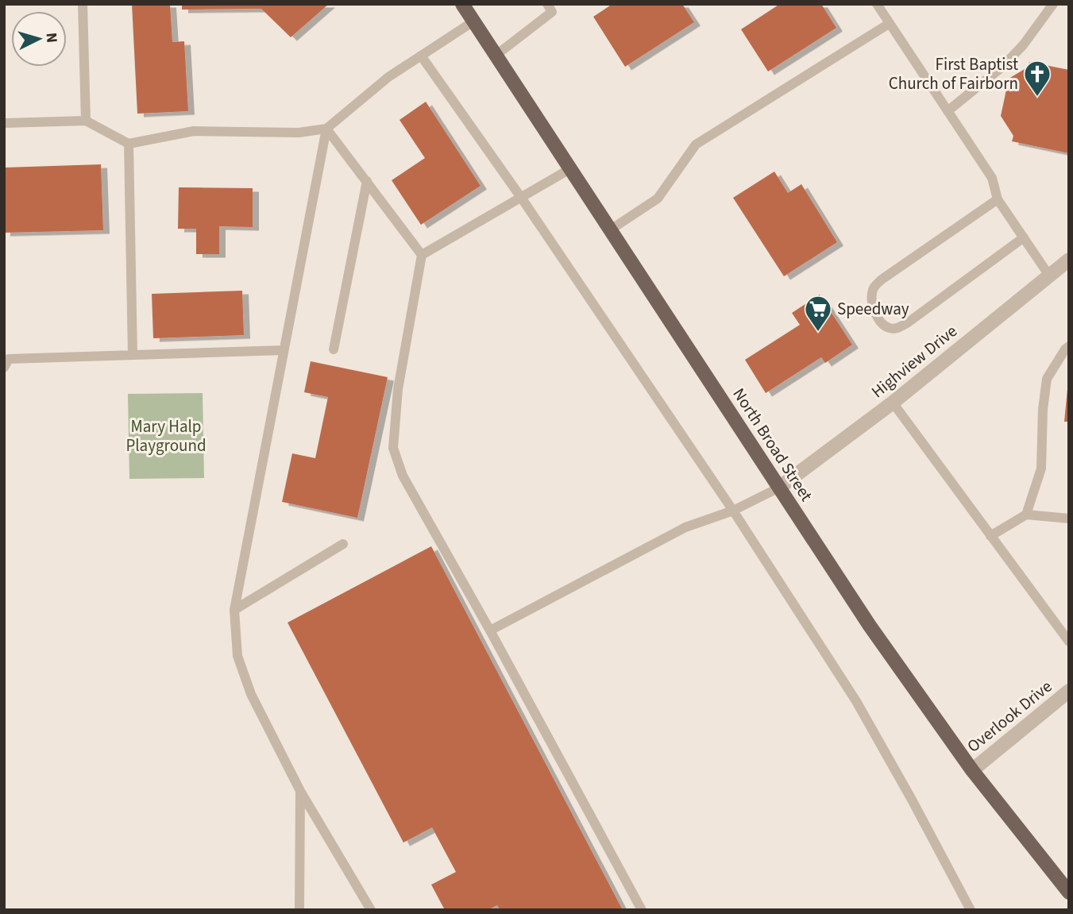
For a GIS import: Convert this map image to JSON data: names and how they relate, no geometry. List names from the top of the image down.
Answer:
{
  "streets": {
    "main road": ["North Broad Street"],
    "street": ["Highview Drive", "Overlook Drive"]
  },
  "crossings": [
    ["Highview Drive", "North Broad Street"],
    ["North Broad Street", "Overlook Drive"]
  ],
  "parks": ["Mary Halp Playground"],
  "places": {
    "church": ["First Baptist Church of Fairborn"],
    "supermarket": ["Speedway"]
  },
  "north": "right"
}
